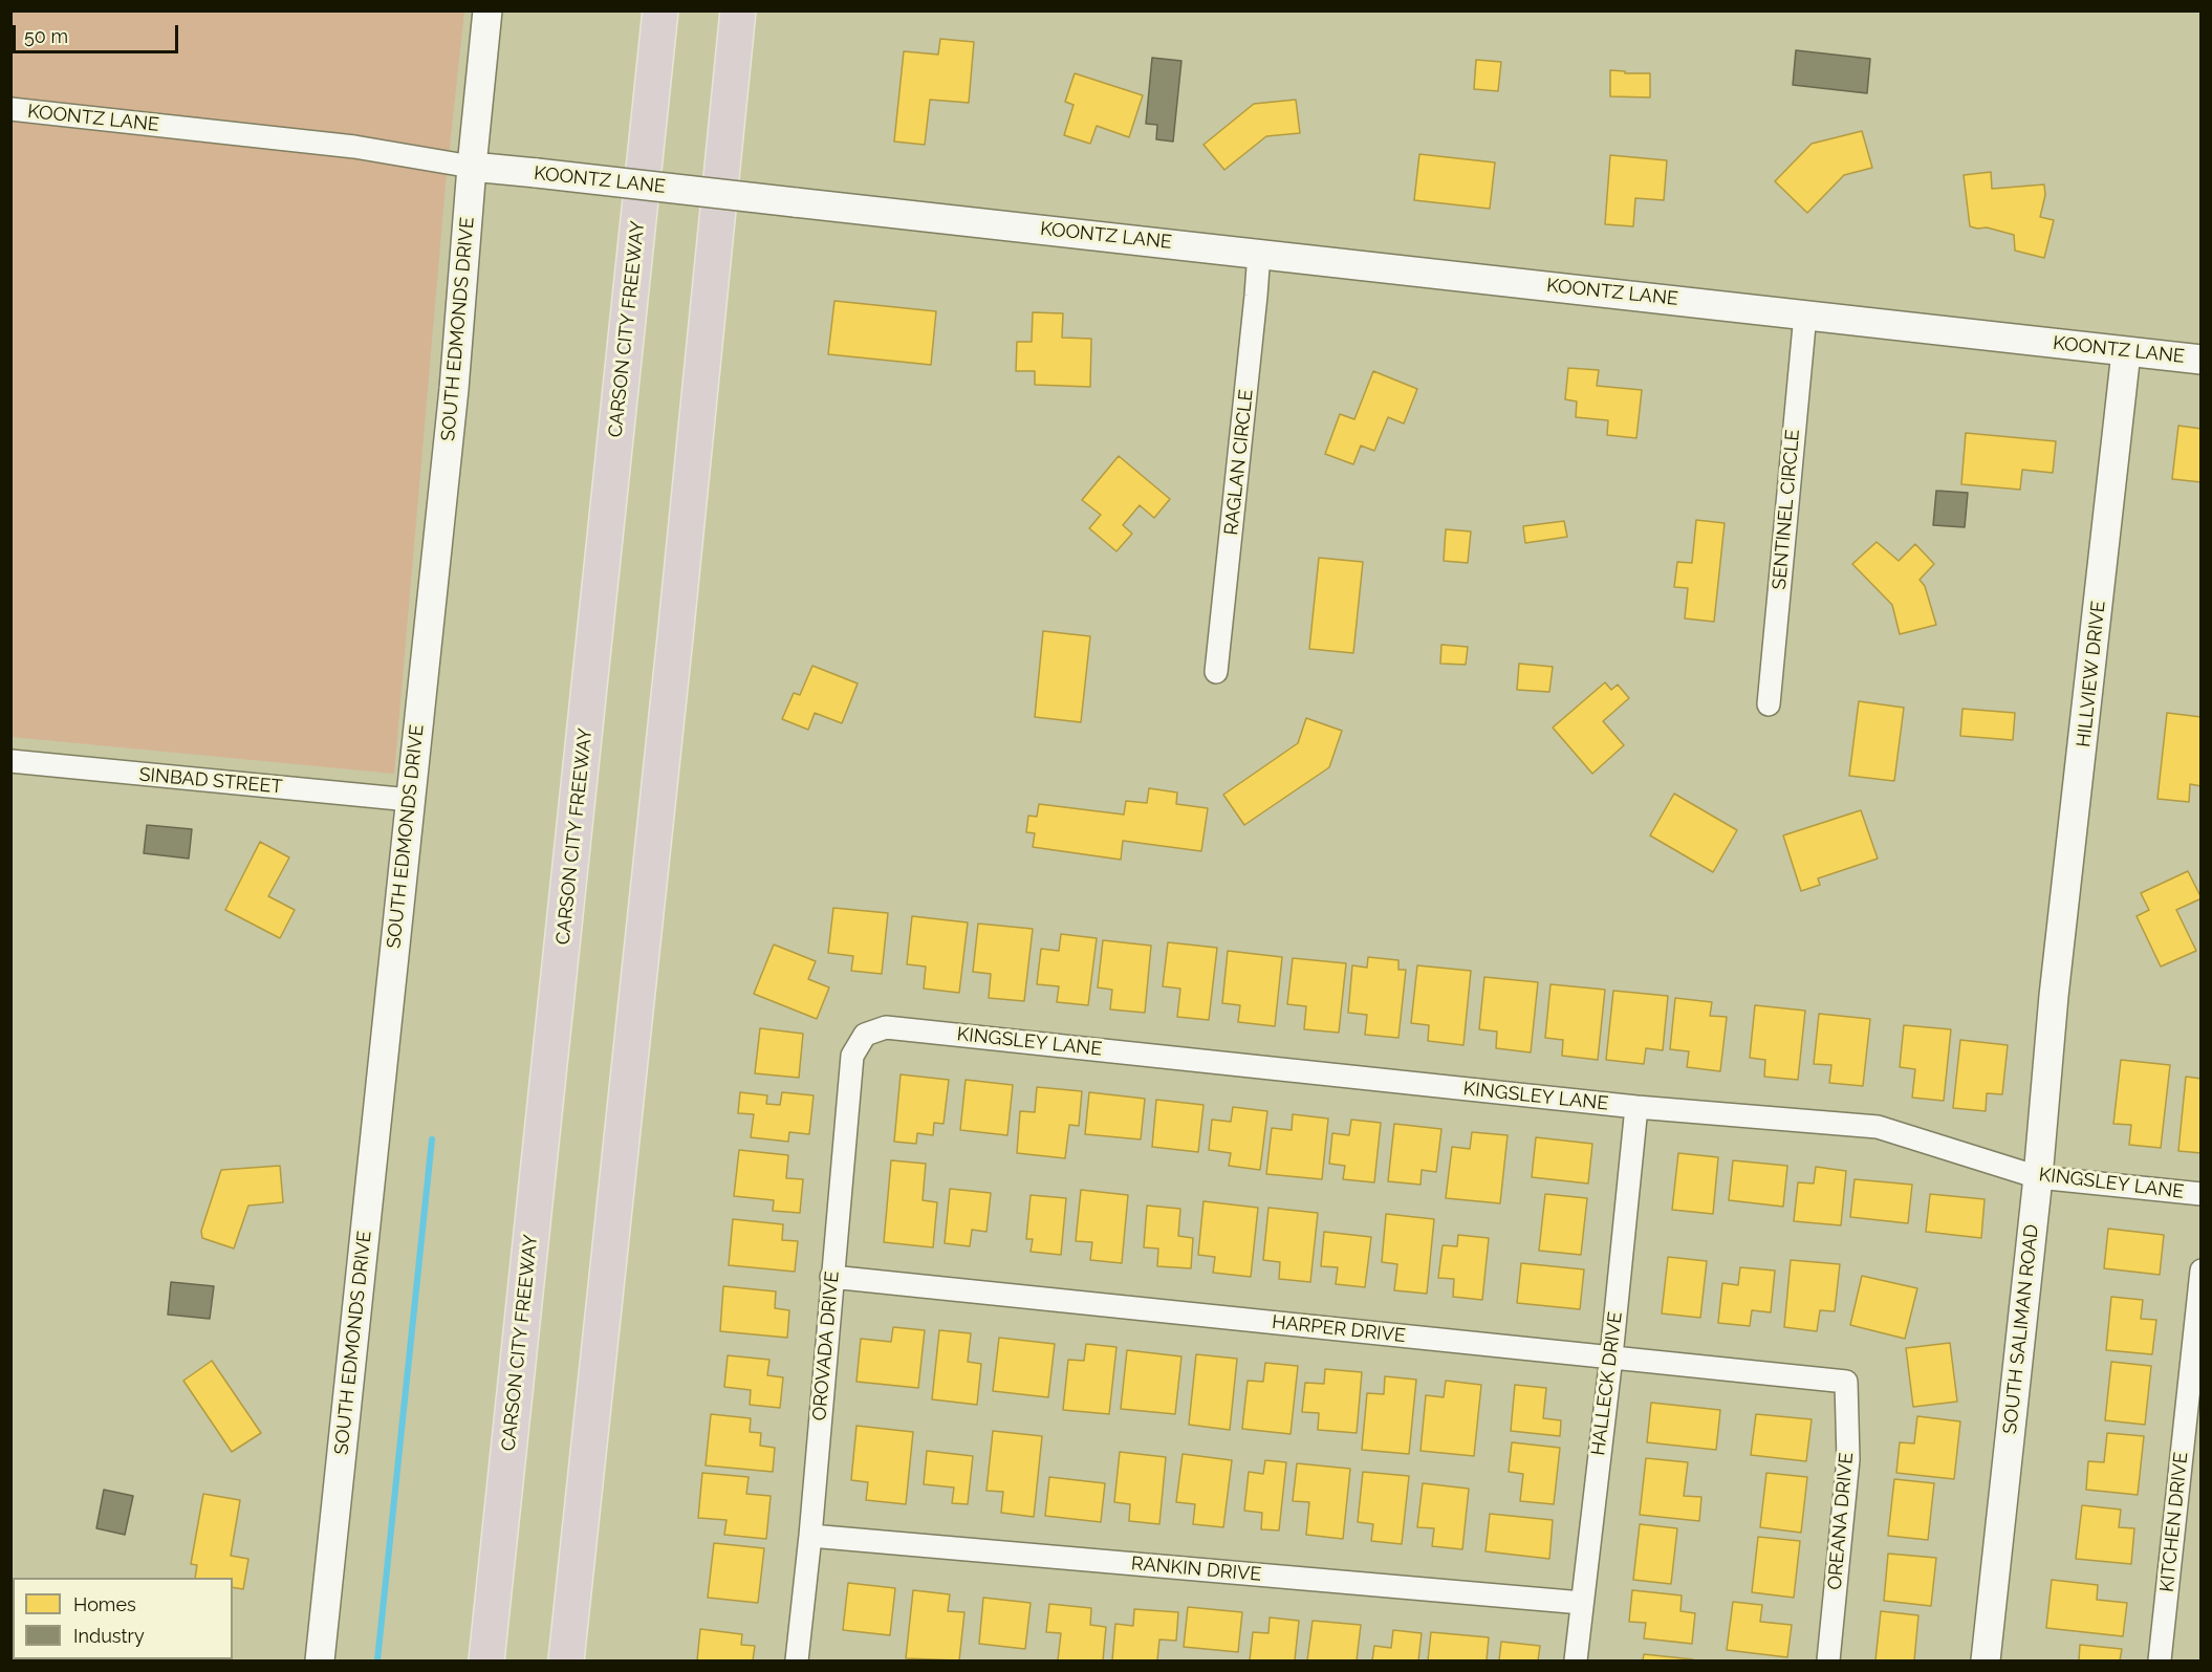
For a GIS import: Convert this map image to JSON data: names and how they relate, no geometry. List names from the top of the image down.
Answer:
{
  "streets": {
    "highway": ["CARSON CITY FREEWAY"],
    "street": [
      "KOONTZ LANE",
      "SOUTH EDMONDS DRIVE",
      "RAGLAN CIRCLE",
      "SENTINEL CIRCLE",
      "HILLVIEW DRIVE",
      "SINBAD STREET",
      "KINGSLEY LANE",
      "HARPER DRIVE",
      "SOUTH SALIMAN ROAD",
      "OROVADA DRIVE",
      "HALLECK DRIVE",
      "OREANA DRIVE",
      "KITCHEN DRIVE",
      "RANKIN DRIVE"
    ]
  },
  "crossings": [
    ["KOONTZ LANE", "SOUTH EDMONDS DRIVE"],
    ["KOONTZ LANE", "RAGLAN CIRCLE"],
    ["KOONTZ LANE", "SENTINEL CIRCLE"],
    ["KOONTZ LANE", "HILLVIEW DRIVE"],
    ["SOUTH EDMONDS DRIVE", "SINBAD STREET"],
    ["HILLVIEW DRIVE", "SOUTH SALIMAN ROAD"],
    ["KINGSLEY LANE", "SOUTH SALIMAN ROAD"],
    ["KINGSLEY LANE", "OROVADA DRIVE"],
    ["KINGSLEY LANE", "HALLECK DRIVE"],
    ["HARPER DRIVE", "OROVADA DRIVE"],
    ["HARPER DRIVE", "HALLECK DRIVE"],
    ["HARPER DRIVE", "OREANA DRIVE"],
    ["OROVADA DRIVE", "RANKIN DRIVE"],
    ["HALLECK DRIVE", "RANKIN DRIVE"]
  ],
  "legend": ["Homes", "Industry"],
  "scale_bar": "50 m"
}
